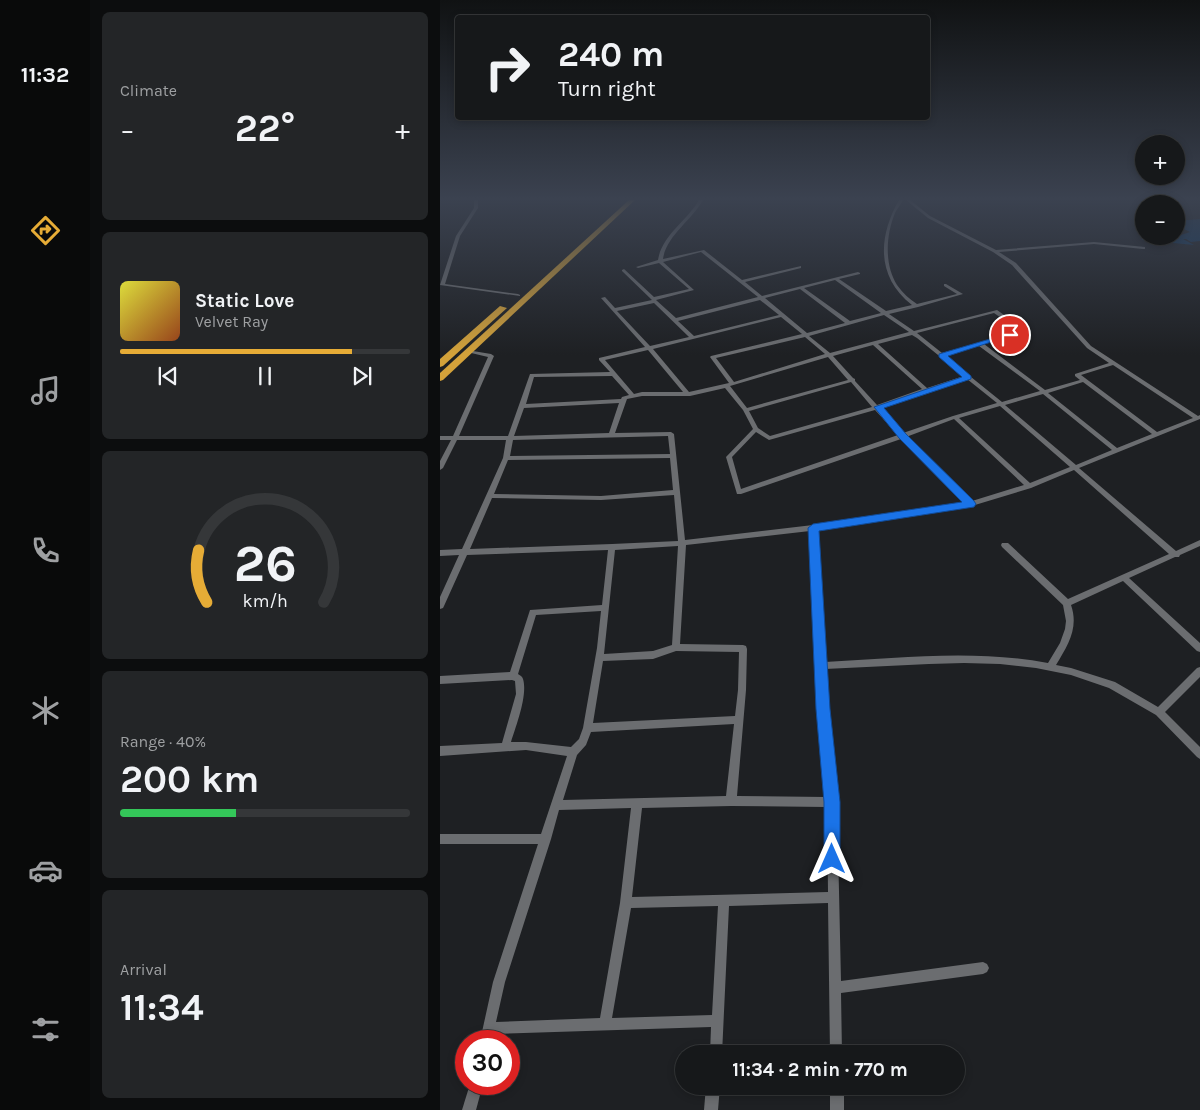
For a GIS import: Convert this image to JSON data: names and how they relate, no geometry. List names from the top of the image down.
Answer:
{
  "page": {
    "tabs": "11:32",
    "tile": [
      "Climate",
      ["Range · 40%", "200 km"],
      ["Arrival", "11:34"]
    ],
    "turn": ["240 m", "Turn right"],
    "heat": ["−", "22°", "+"],
    "map_buttons": ["+", "−"],
    "song": ["Static Love", "Velvet Ray"],
    "limit": "30",
    "trip": "11:34 · 2 min · 770 m",
    "gauge": ["26", "km/h"]
  }
}
